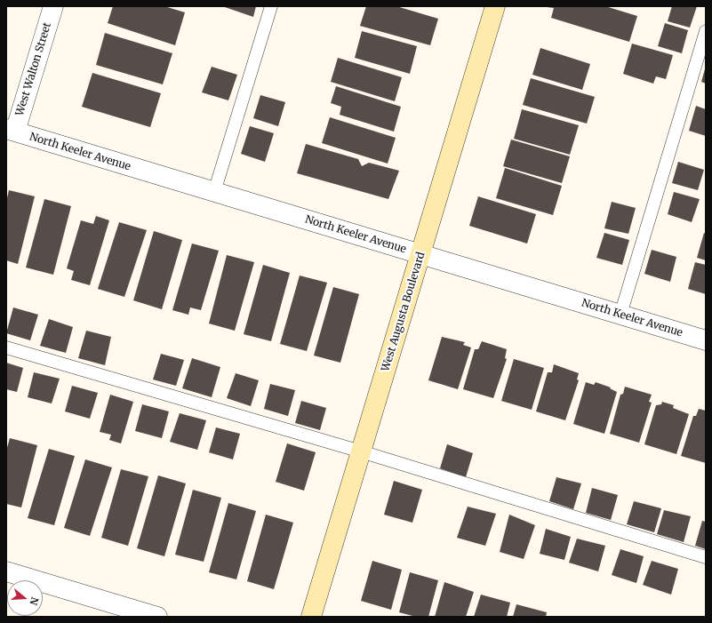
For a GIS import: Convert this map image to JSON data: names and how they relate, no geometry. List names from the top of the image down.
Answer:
{
  "streets": {
    "street": ["West Walton Street", "North Keeler Avenue", "West Augusta Boulevard"]
  },
  "crossings": [
    ["West Walton Street", "North Keeler Avenue"],
    ["North Keeler Avenue", "West Augusta Boulevard"]
  ],
  "north": "right"
}
